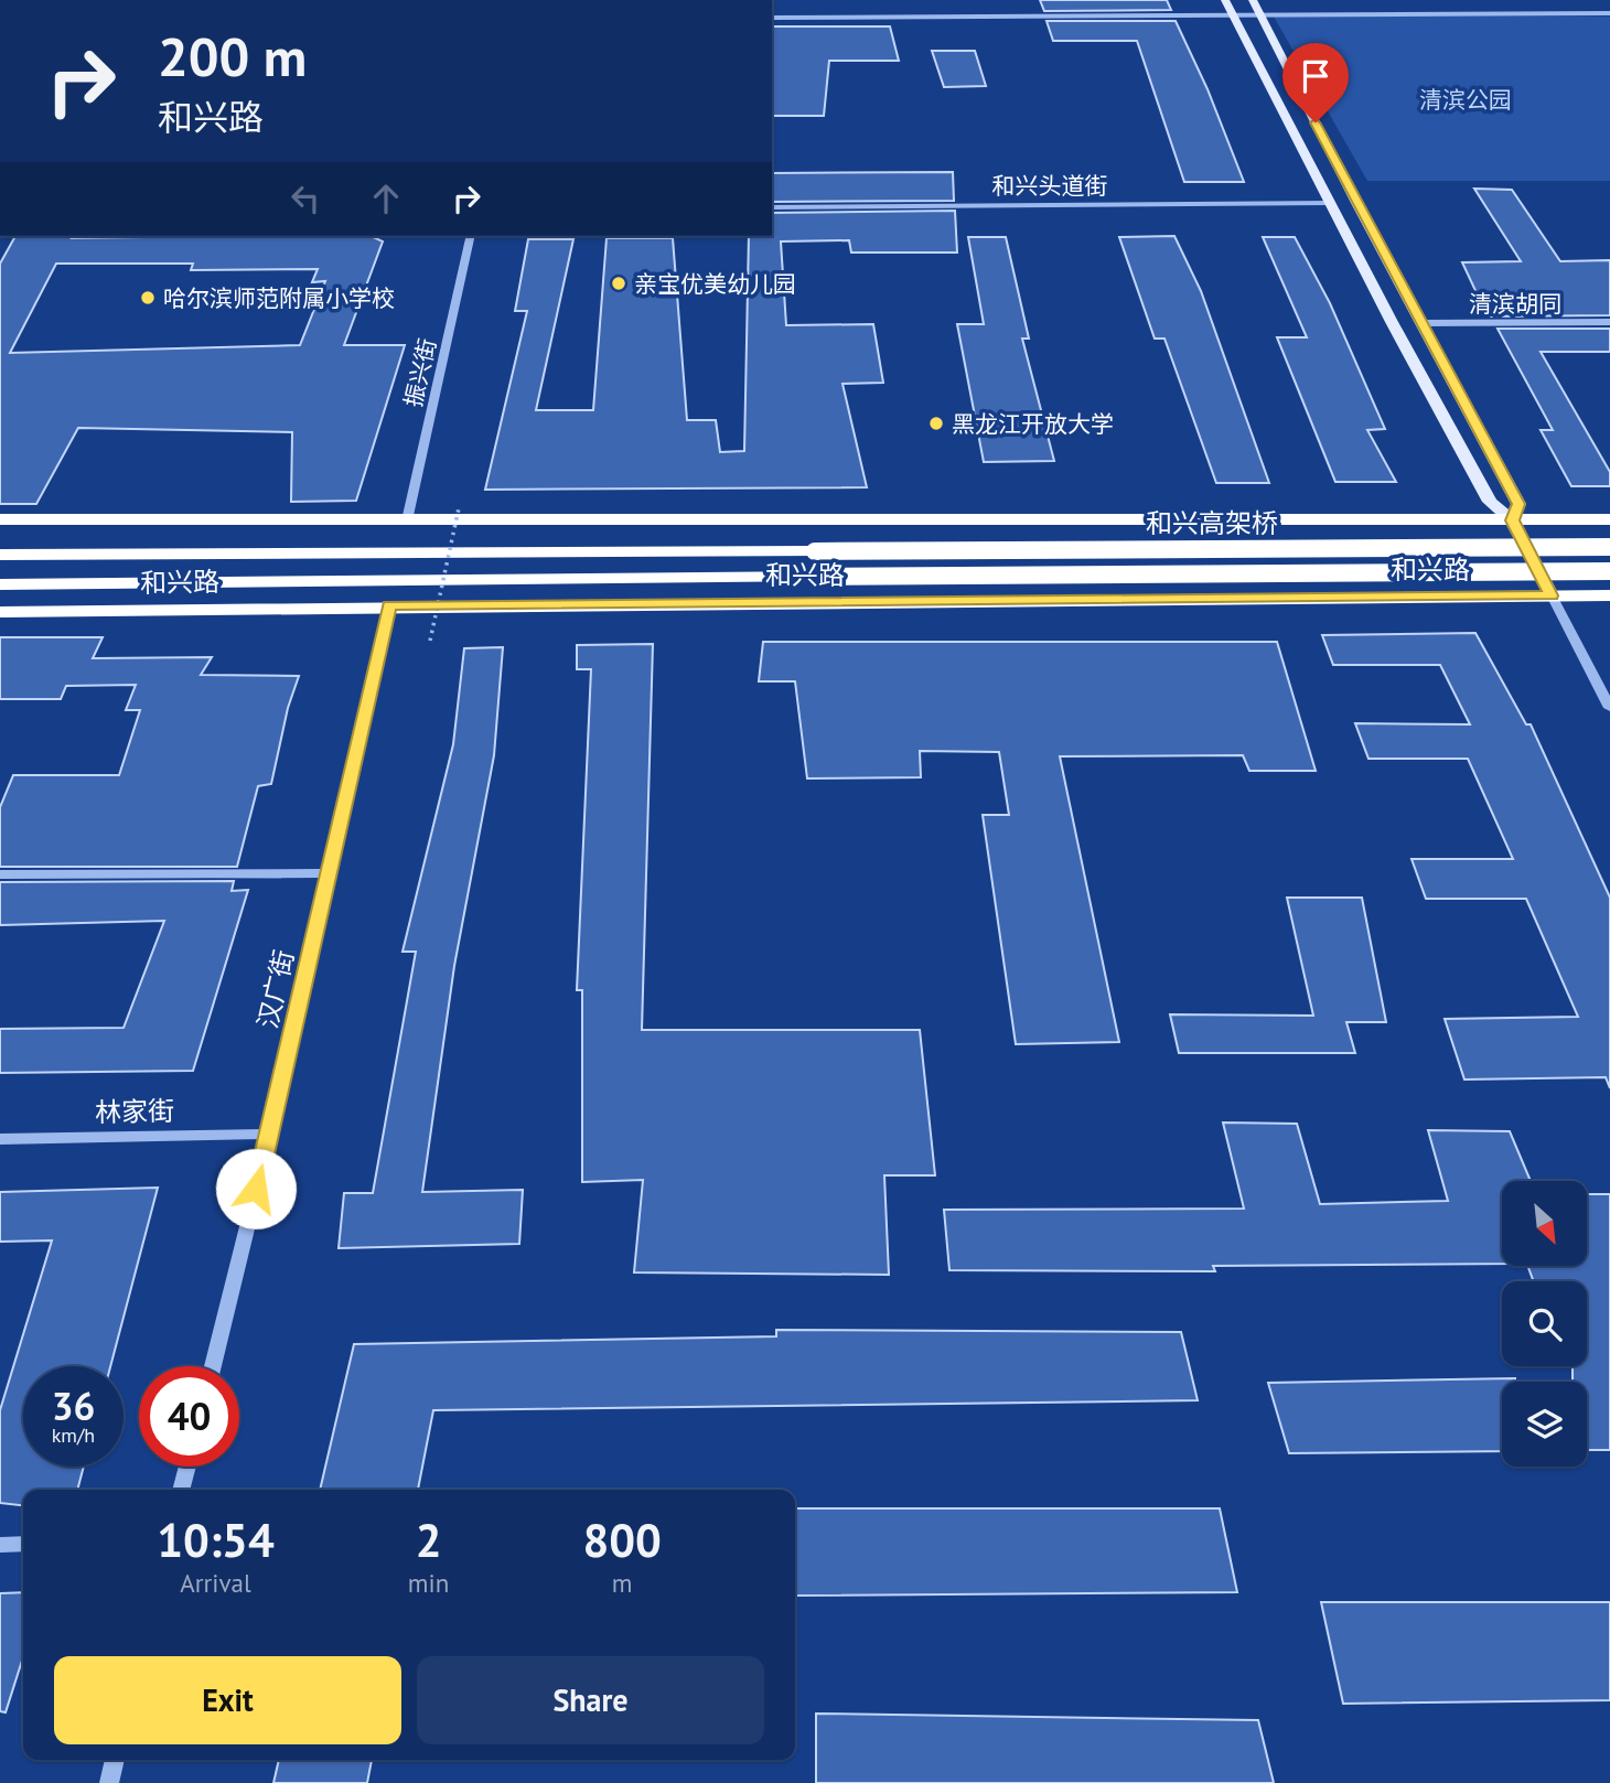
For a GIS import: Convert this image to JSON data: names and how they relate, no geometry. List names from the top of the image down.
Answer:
{
  "streets": {
    "highway": ["和兴高架桥", "和兴路"],
    "street": [
      "和兴头道街",
      "清滨胡同",
      "振兴街",
      "汉广街",
      "林家街"
    ]
  },
  "crossings": [
    ["振兴街", "和兴路"],
    ["和兴高架桥", "和兴路"],
    ["和兴路", "汉广街"],
    ["汉广街", "林家街"]
  ],
  "parks": ["清滨公园"],
  "places": ["亲宝优美幼儿园", "哈尔滨师范附属小学校", "黑龙江开放大学"],
  "north": "bottom right",
  "page": {
    "turn": ["200 m", "和兴路"],
    "speed": "36 km/h",
    "limit": "40",
    "eta": [
      "10:54",
      "Arrival",
      "2",
      "min",
      "800",
      "m"
    ],
    "buttons": ["Exit", "Share"]
  }
}
